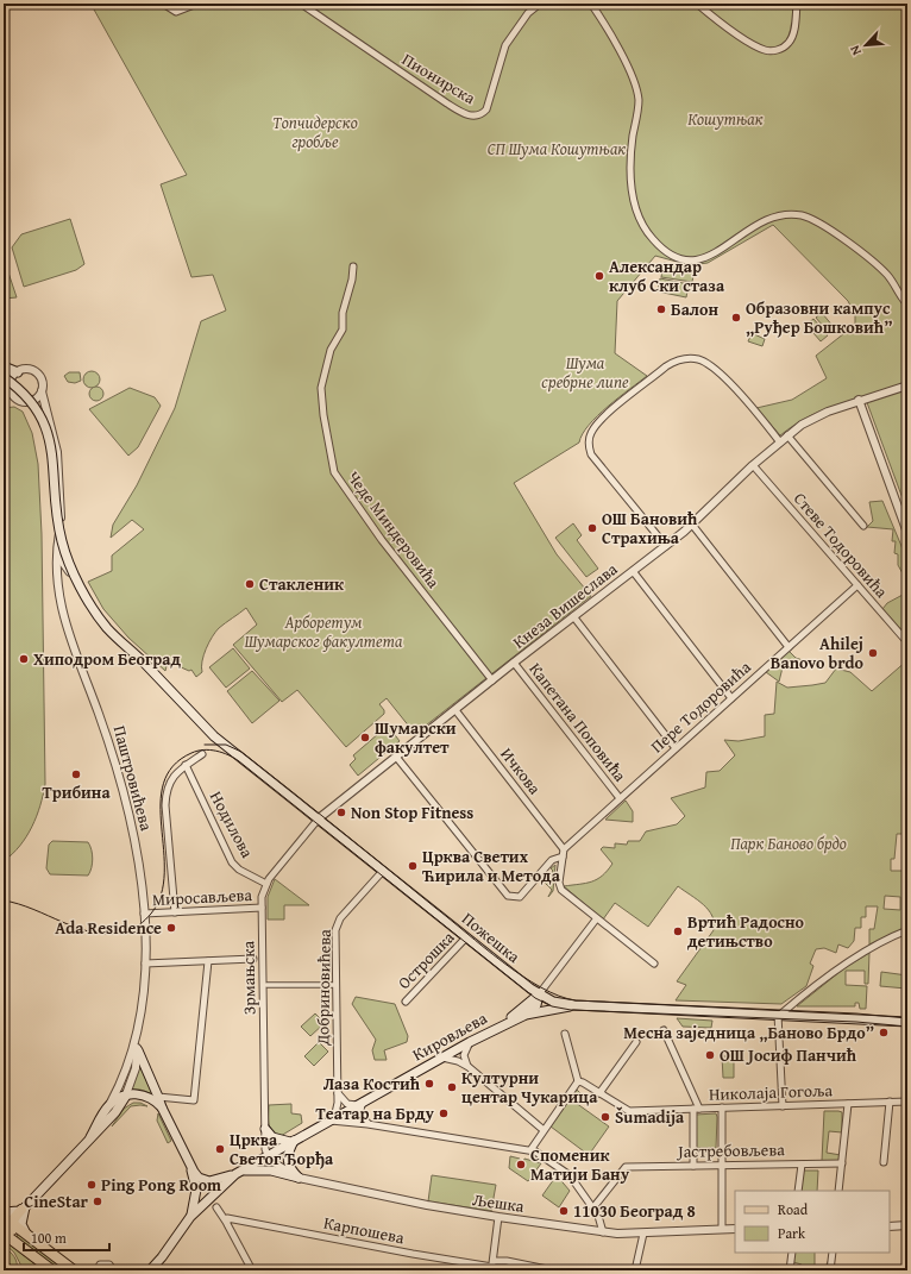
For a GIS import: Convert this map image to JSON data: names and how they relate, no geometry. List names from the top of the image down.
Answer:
{
  "streets": {
    "main road": ["Паштровићева", "Пожешка", "Кировљева"],
    "street": [
      "Пионирска",
      "Чеде Миндеровића",
      "Стеве Тодоровића",
      "Кнеза Вишеслава",
      "Пере Тодоровића",
      "Капетана Поповића",
      "Ичкова",
      "Нодилова",
      "Миросављева",
      "Острошка",
      "Зрмањска",
      "Добриновићева",
      "Николаја Гогоља",
      "Јастребовљева",
      "Љешка",
      "Карпошева"
    ]
  },
  "crossings": [
    ["Чеде Миндеровића", "Кнеза Вишеслава"],
    ["Стеве Тодоровића", "Кнеза Вишеслава"],
    ["Стеве Тодоровића", "Пере Тодоровића"],
    ["Кнеза Вишеслава", "Пере Тодоровића"],
    ["Кнеза Вишеслава", "Капетана Поповића"],
    ["Кнеза Вишеслава", "Ичкова"],
    ["Кнеза Вишеслава", "Пожешка"],
    ["Кнеза Вишеслава", "Зрмањска"],
    ["Пере Тодоровића", "Капетана Поповића"],
    ["Пере Тодоровића", "Ичкова"],
    ["Паштровићева", "Миросављева"],
    ["Нодилова", "Зрмањска"],
    ["Миросављева", "Зрмањска"],
    ["Пожешка", "Острошка"],
    ["Пожешка", "Зрмањска"],
    ["Пожешка", "Добриновићева"],
    ["Пожешка", "Кировљева"],
    ["Зрмањска", "Кировљева"],
    ["Зрмањска", "Љешка"],
    ["Добриновићева", "Кировљева"],
    ["Кировљева", "Љешка"]
  ],
  "parks": [
    "Кошутњак",
    "Топчидерско гробље",
    "СП Шума Кошутњак",
    "Шума сребрне липе",
    "Арборетум Шумарског факултета",
    "Парк Баново брдо"
  ],
  "places": [
    "Александар клуб Ски стаза",
    "Балон",
    "Образовни кампус „Руђер Бошковић”",
    "ОШ Бановић Страхиња",
    "Стакленик",
    "Ahilej Banovo brdo",
    "Хиподром Београд",
    "Шумарски факултет",
    "Трибина",
    "Non Stop Fitness",
    "Црква Светих Ћирила и Метода",
    "Ada Residence",
    "Вртић Радосно детињство",
    "Месна заједница „Баново Брдо”",
    "ОШ Јосиф Панчић",
    "Лаза Костић",
    "Културни центар Чукарица",
    "Театар на Брду",
    "Šumadija",
    "Црква Светог Ђорђа",
    "Споменик Матији Бану",
    "Ping Pong Room",
    "CineStar",
    "11030 Београд 8"
  ],
  "legend": ["Road", "Park"],
  "scale_bar": "100 m",
  "north": "bottom left"
}
